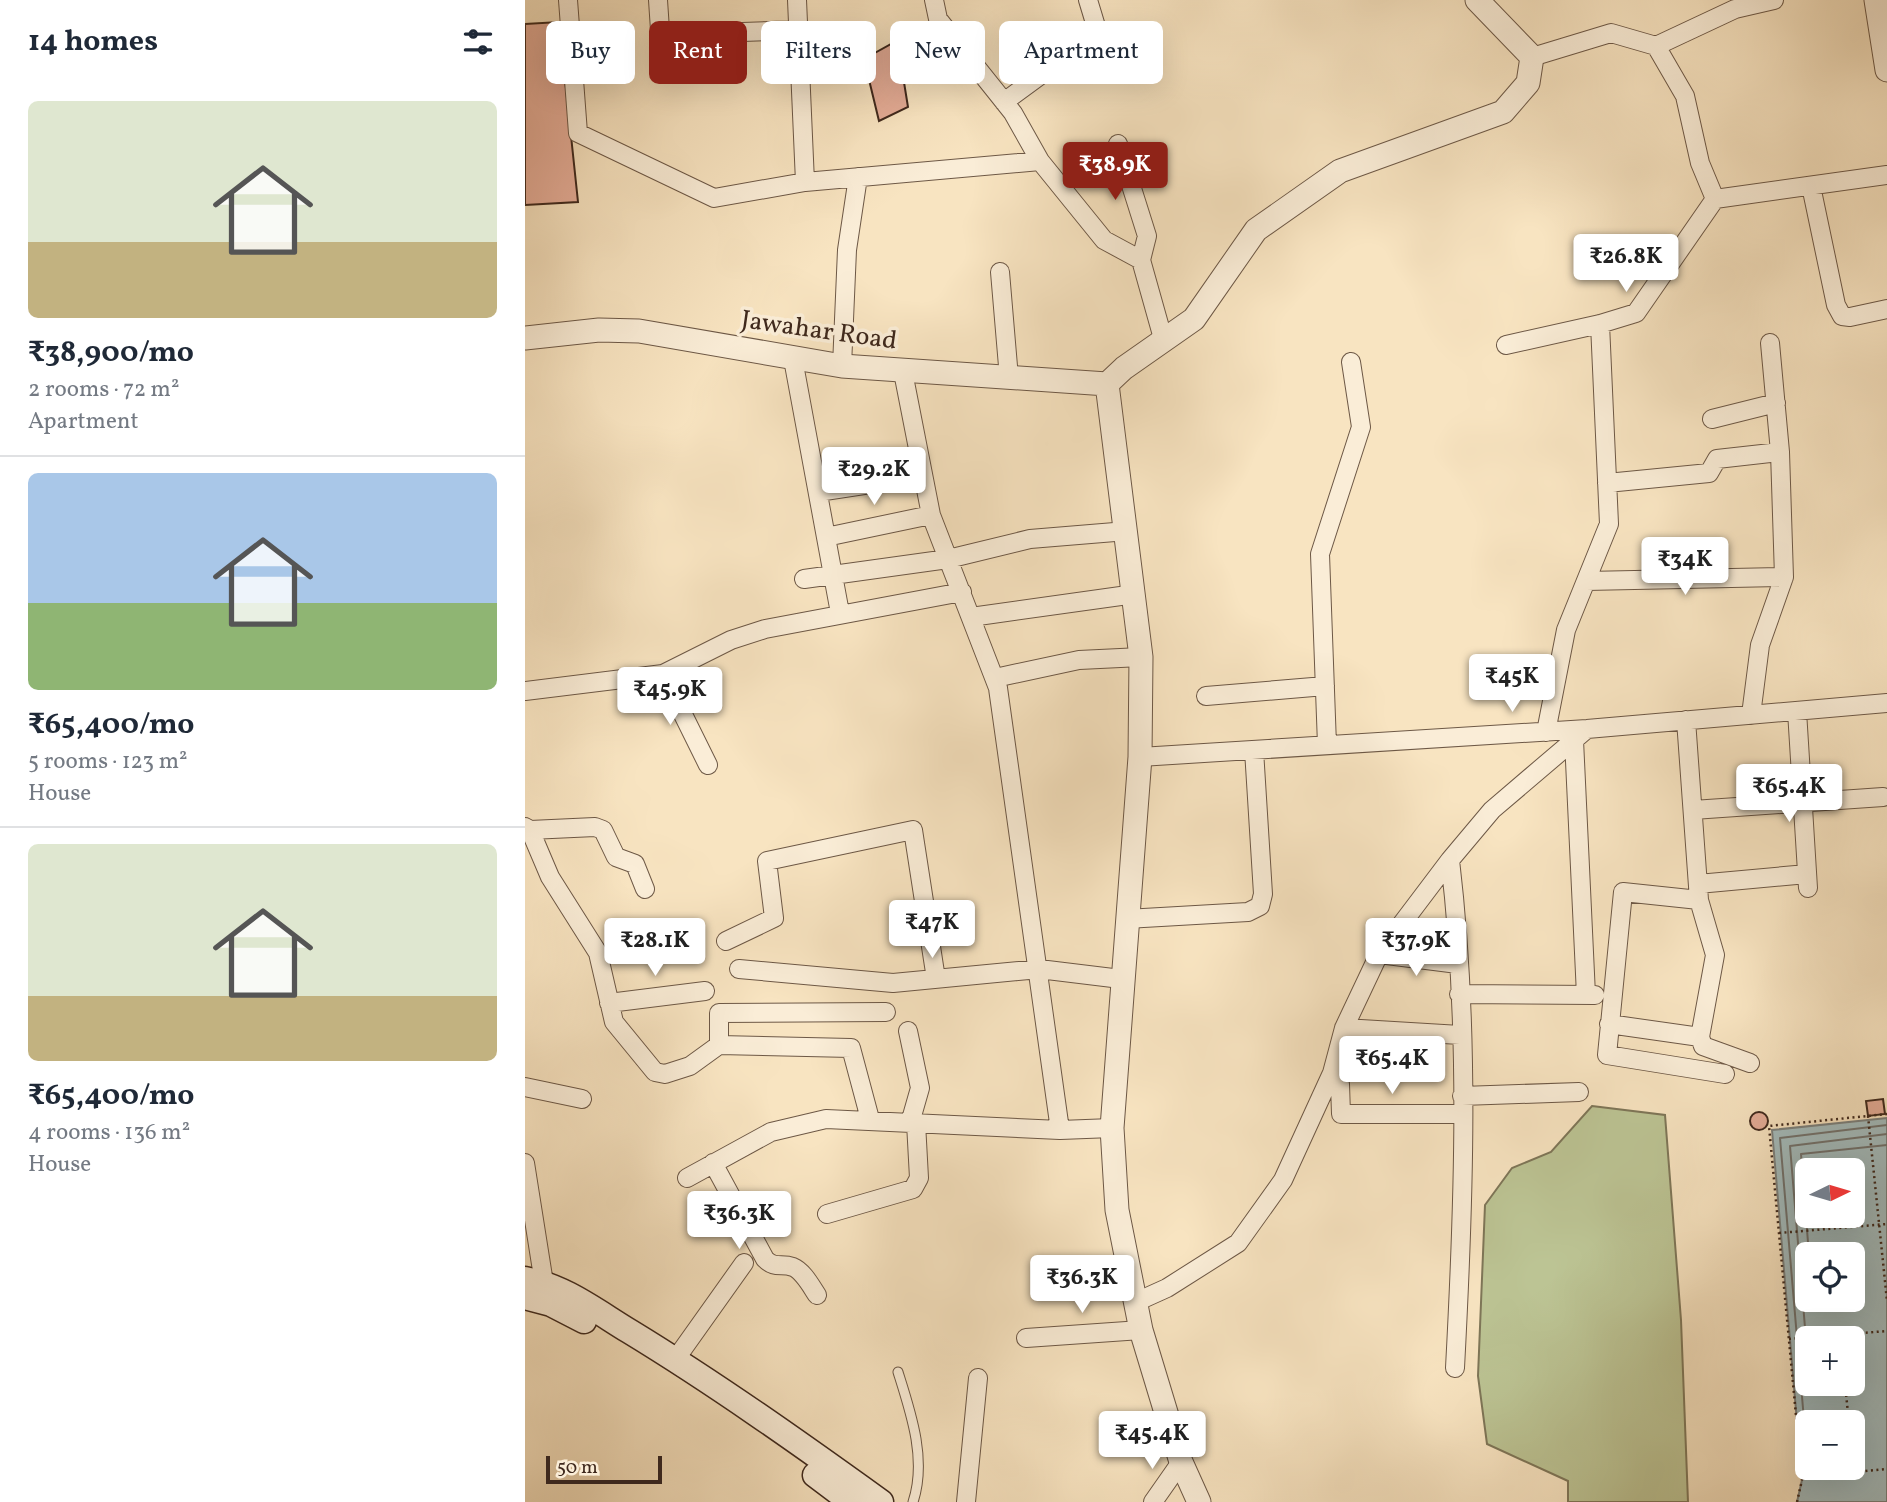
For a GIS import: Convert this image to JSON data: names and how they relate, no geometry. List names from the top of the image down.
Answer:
{
  "streets": {
    "street": ["Jawahar Road"]
  },
  "scale_bar": "50 m",
  "north": "right",
  "page": {
    "heading": "14 homes",
    "chip": [
      "Buy",
      "Rent",
      "Filters",
      "New",
      "Apartment"
    ],
    "list": [
      {
        "name": "₹38,900/mo",
        "note": "2 rooms · 72 m² · Apartment"
      },
      {
        "name": "₹65,400/mo",
        "note": "5 rooms · 123 m² · House"
      },
      {
        "name": "₹65,400/mo",
        "note": "4 rooms · 136 m² · House"
      }
    ],
    "price": [
      "₹38.9K",
      "₹26.8K",
      "₹29.2K",
      "₹34K",
      "₹45K",
      "₹45.9K",
      "₹65.4K",
      "₹47K",
      "₹28.1K",
      "₹37.9K",
      "₹65.4K",
      "₹36.3K",
      "₹36.3K",
      "₹45.4K"
    ],
    "map_buttons": ["+", "−"],
    "scale": "50 m"
  }
}
